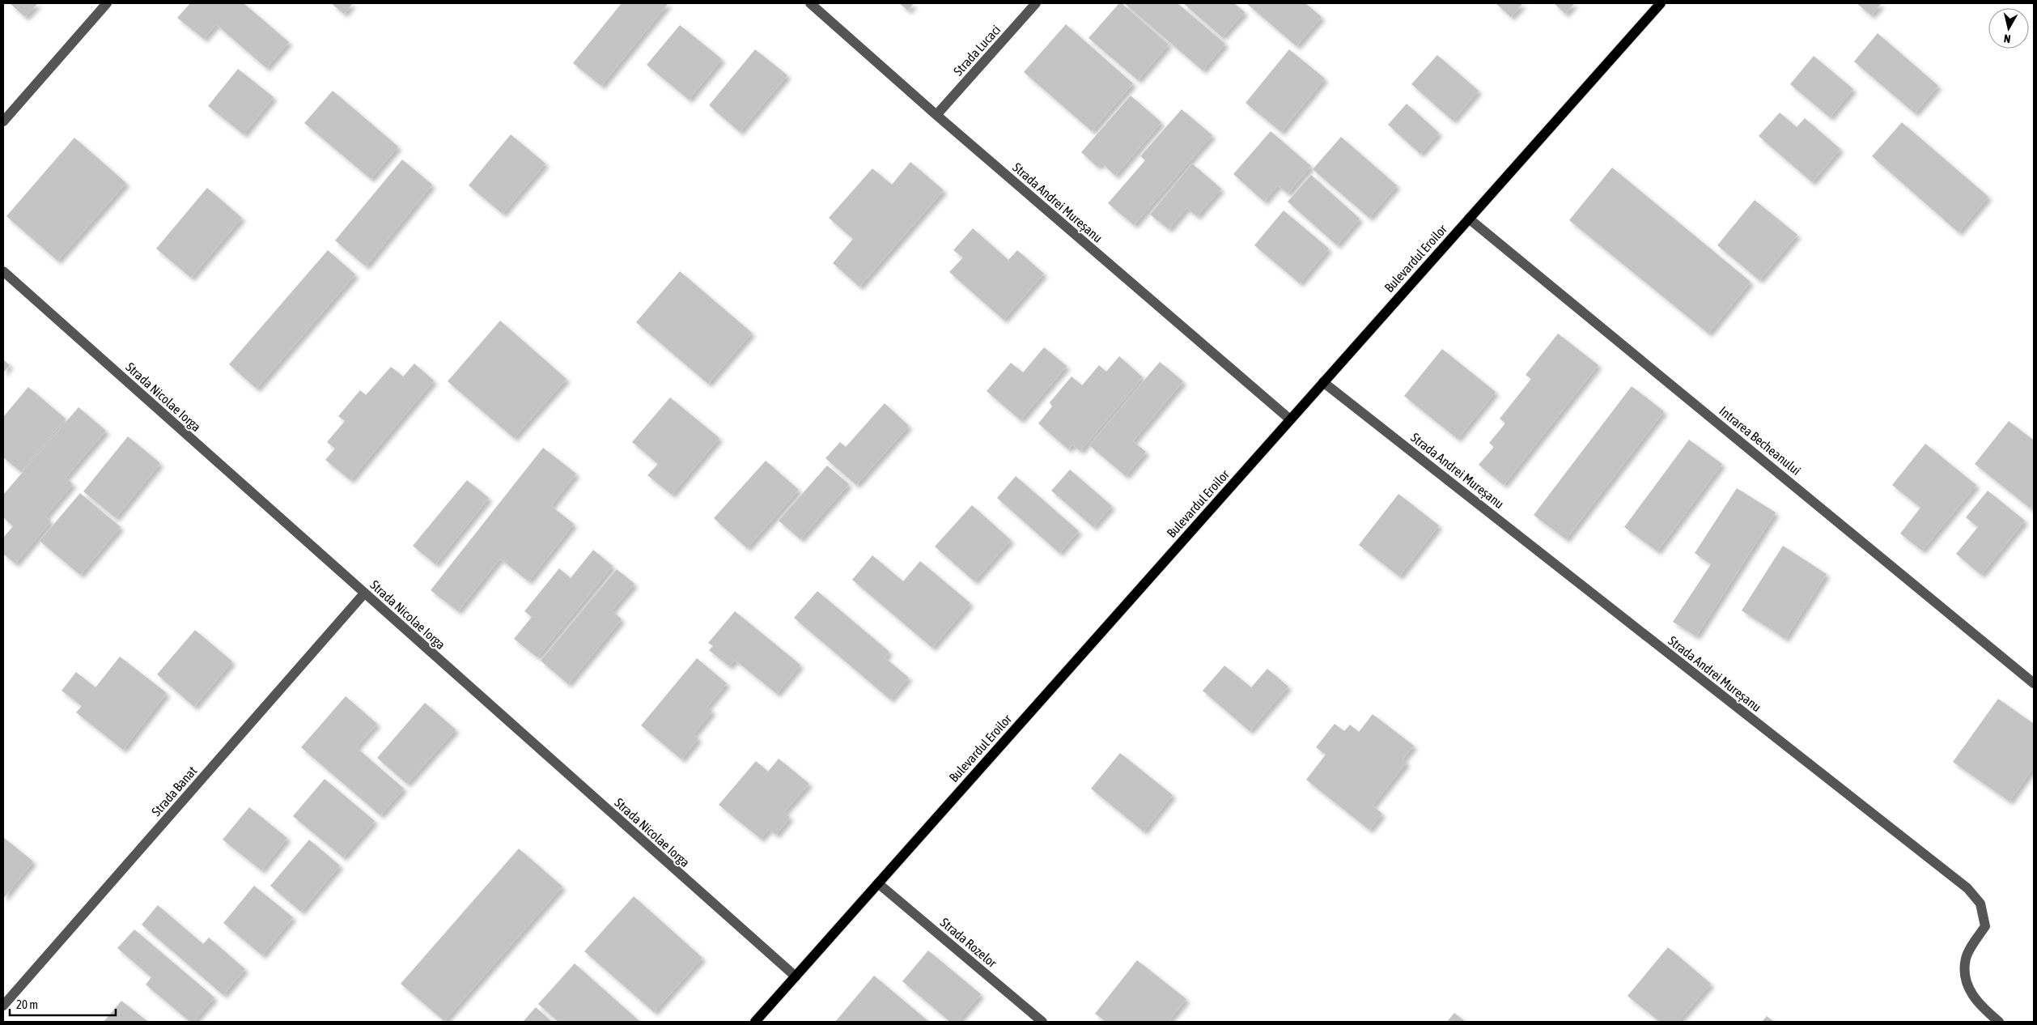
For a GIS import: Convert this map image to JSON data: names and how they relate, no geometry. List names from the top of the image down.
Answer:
{
  "streets": {
    "main road": ["Bulevardul Eroilor"],
    "street": [
      "Strada Lucaci",
      "Strada Andrei Mureșanu",
      "Strada Nicolae Iorga",
      "Intrarea Becheanului",
      "Strada Banat",
      "Strada Rozelor"
    ]
  },
  "crossings": [
    ["Strada Lucaci", "Strada Andrei Mureșanu"],
    ["Strada Andrei Mureșanu", "Bulevardul Eroilor"],
    ["Bulevardul Eroilor", "Strada Nicolae Iorga"],
    ["Bulevardul Eroilor", "Intrarea Becheanului"],
    ["Bulevardul Eroilor", "Strada Rozelor"],
    ["Strada Nicolae Iorga", "Strada Banat"]
  ],
  "scale_bar": "20 m",
  "north": "bottom"
}
